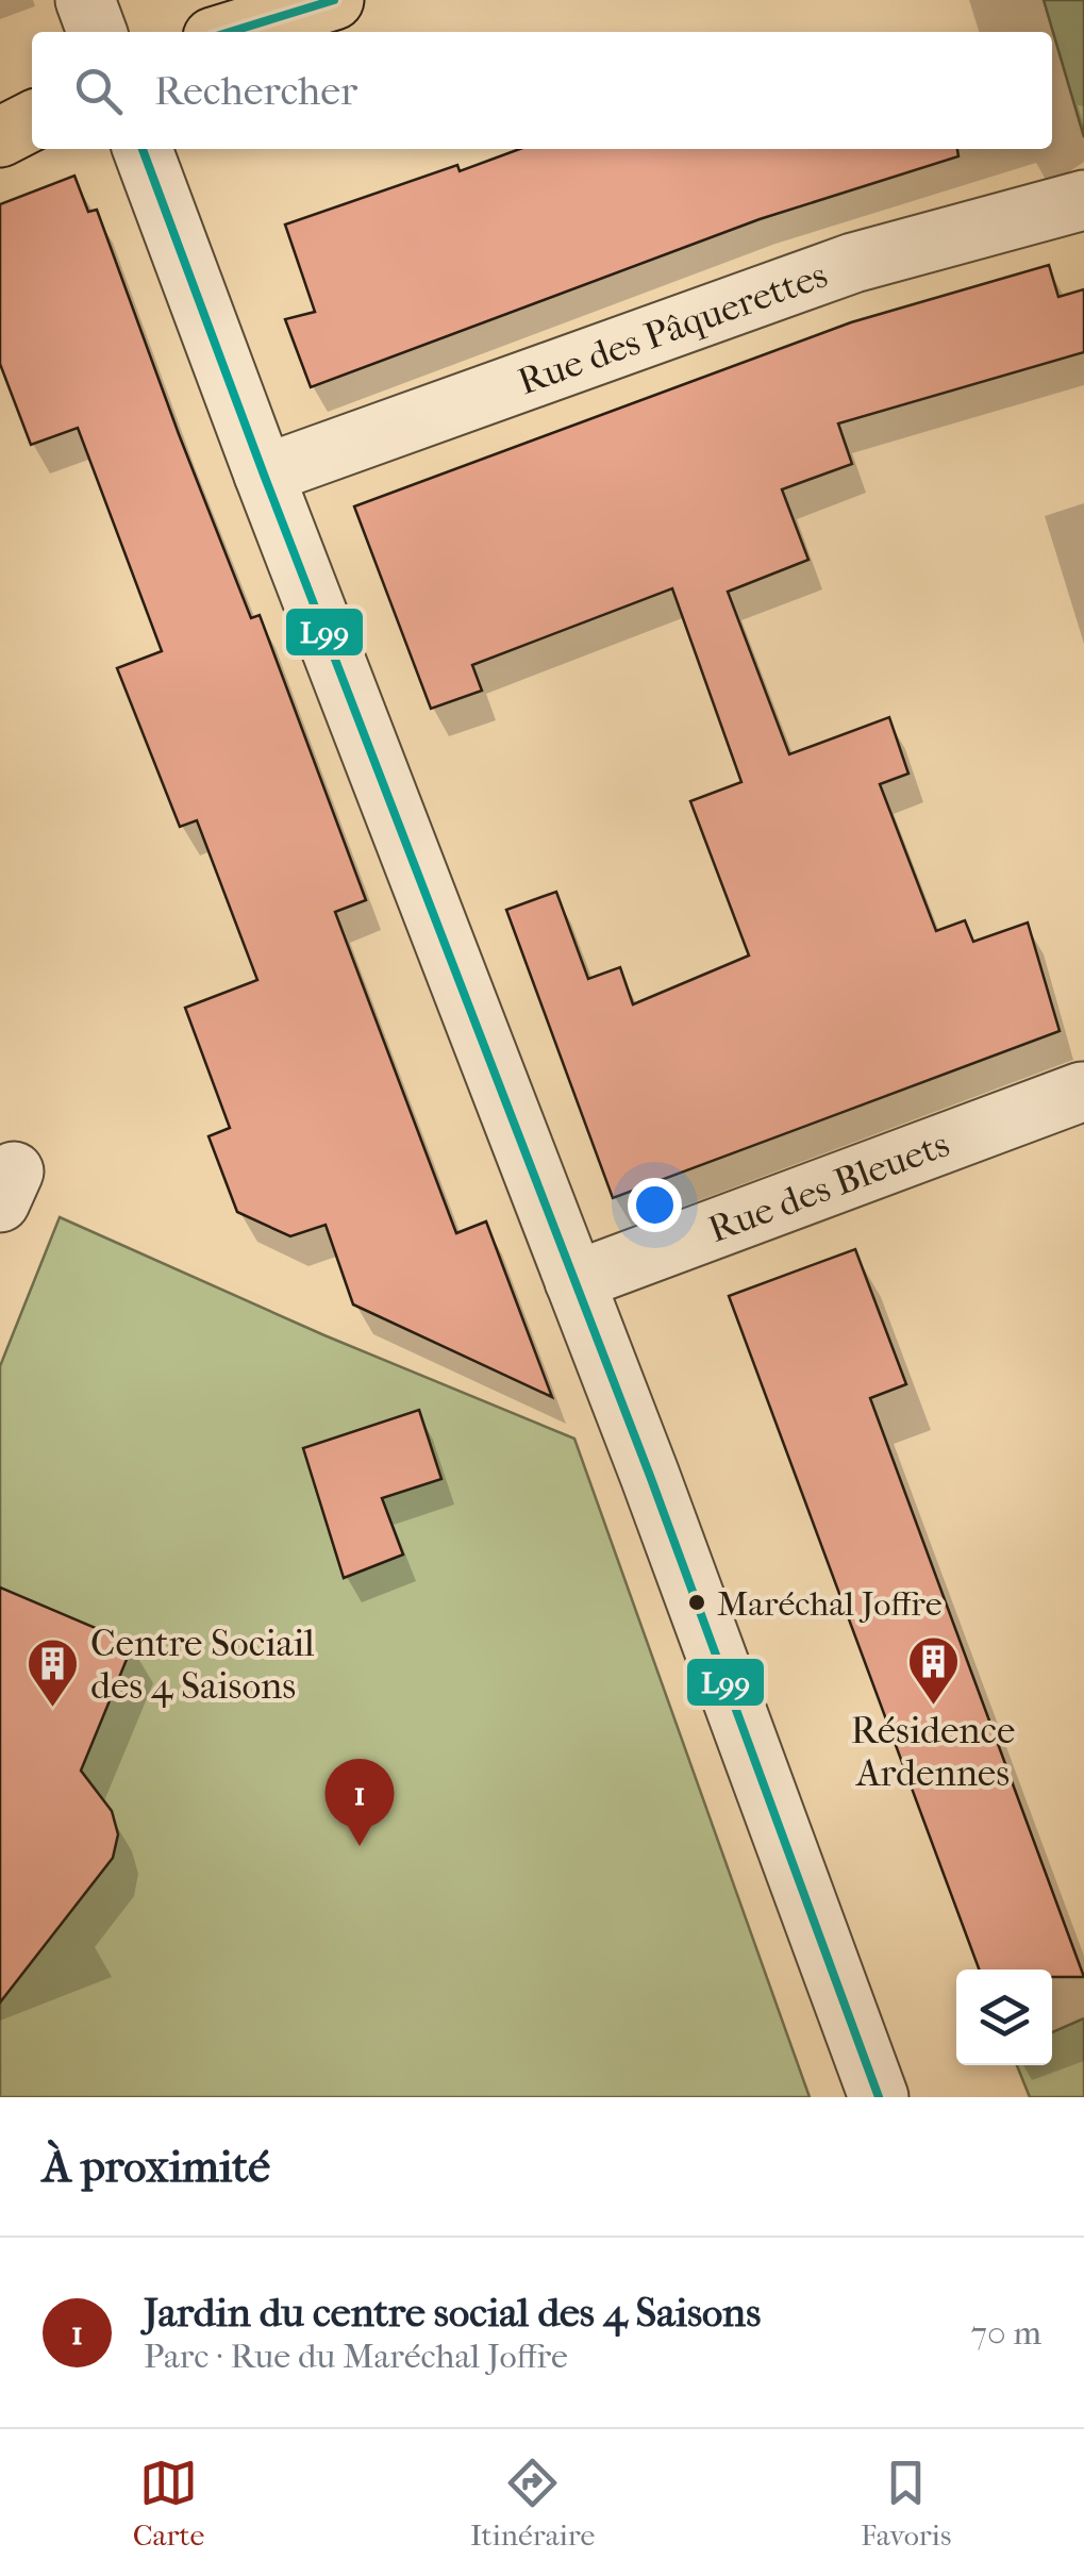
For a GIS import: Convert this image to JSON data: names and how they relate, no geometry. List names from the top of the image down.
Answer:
{
  "streets": {
    "street": ["Rue des Pâquerettes", "Rue des Bleuets"]
  },
  "places": {
    "other": ["Maréchal Joffre"],
    "building": ["Résidence Ardennes", "Centre Sociail des 4 Saisons"]
  },
  "lines": ["transit line L99"],
  "page": {
    "search": "Rechercher",
    "pins": "1",
    "heading": "À proximité",
    "list": [
      {
        "mark": "1",
        "name": "Jardin du centre social des 4 Saisons",
        "note": "Parc · Rue du Maréchal Joffre",
        "value": "70 m"
      }
    ],
    "nav": ["Carte", "Itinéraire", "Favoris"]
  }
}
